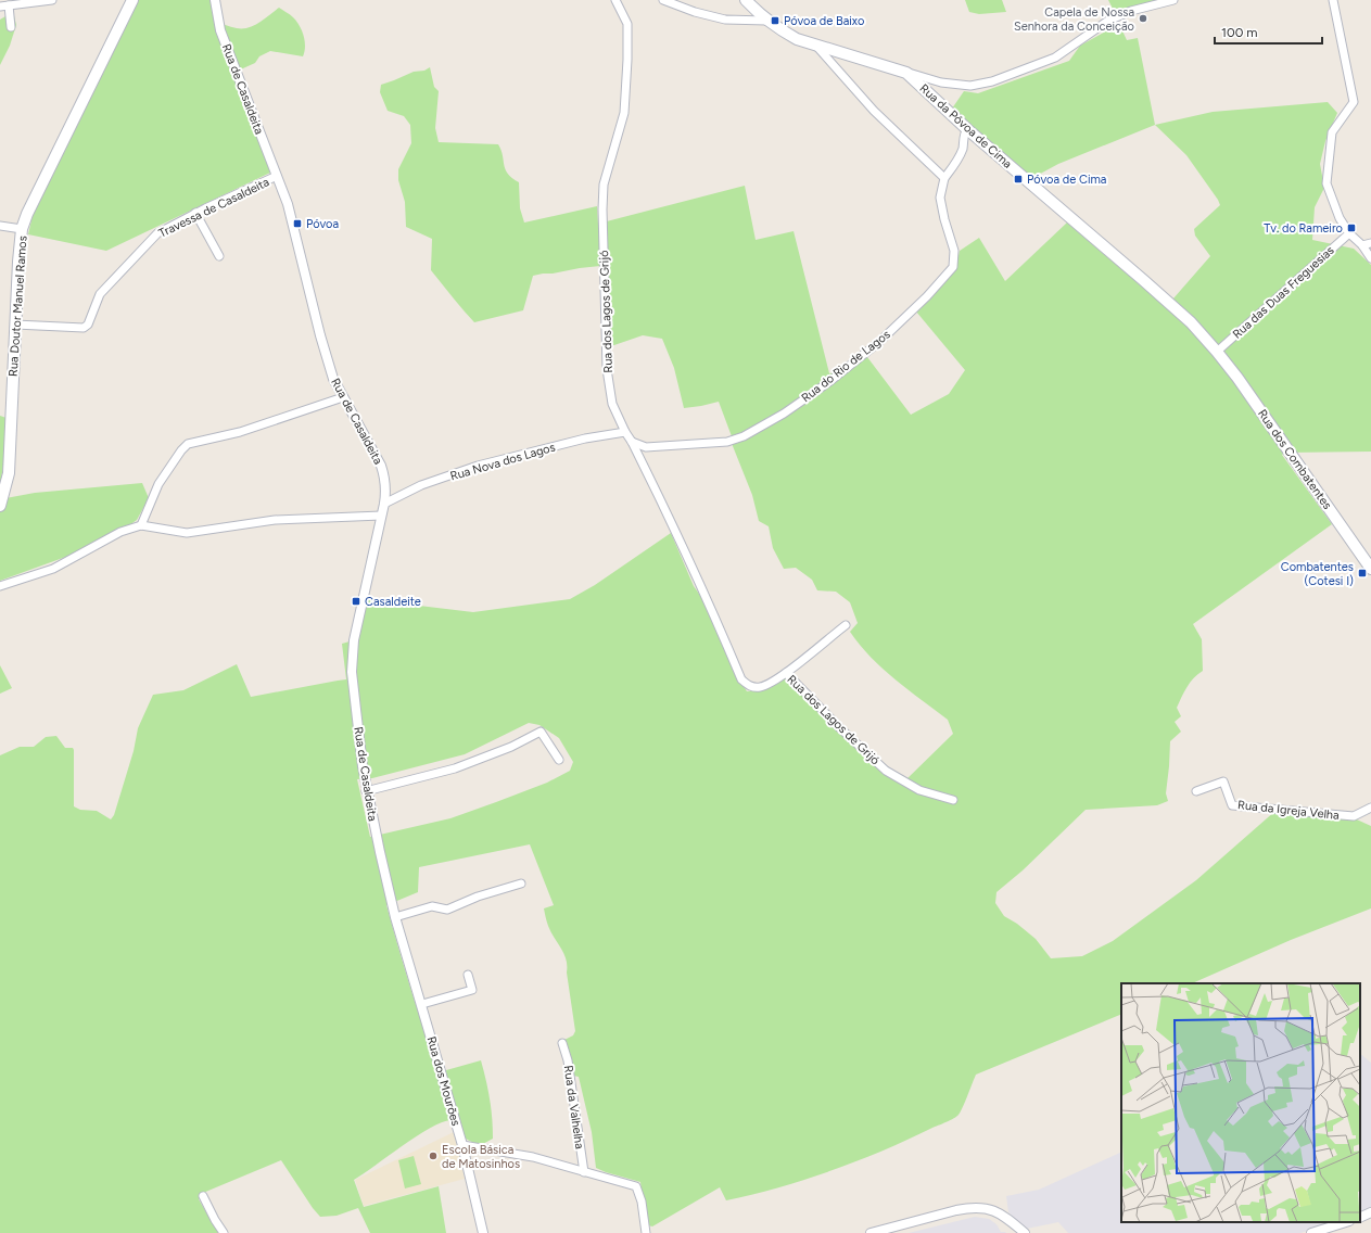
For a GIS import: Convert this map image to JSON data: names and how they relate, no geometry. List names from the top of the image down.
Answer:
{
  "streets": {
    "main road": ["Rua da Póvoa de Cima", "Rua Doutor Manuel Ramos", "Rua dos Combatentes"],
    "street": [
      "Rua de Casaldeita",
      "Travessa de Casaldeita",
      "Rua das Duas Freguesias",
      "Rua dos Lagos de Grijó",
      "Rua do Rio de Lagos",
      "Rua Nova dos Lagos",
      "Rua da Igreja Velha",
      "Rua dos Mourões",
      "Rua da Valhelha"
    ]
  },
  "crossings": [
    ["Rua de Casaldeita", "Travessa de Casaldeita"],
    ["Rua de Casaldeita", "Rua Nova dos Lagos"],
    ["Rua de Casaldeita", "Rua dos Mourões"],
    ["Rua da Póvoa de Cima", "Rua das Duas Freguesias"],
    ["Rua da Póvoa de Cima", "Rua do Rio de Lagos"],
    ["Rua da Póvoa de Cima", "Rua dos Combatentes"],
    ["Travessa de Casaldeita", "Rua Doutor Manuel Ramos"],
    ["Rua das Duas Freguesias", "Rua dos Combatentes"],
    ["Rua dos Lagos de Grijó", "Rua do Rio de Lagos"],
    ["Rua dos Lagos de Grijó", "Rua Nova dos Lagos"]
  ],
  "places": {
    "other": ["Capela de Nossa Senhora da Conceição", "Escola Básica de Matosinhos"],
    "transit": [
      "Póvoa de Baixo",
      "Póvoa de Cima",
      "Póvoa",
      "Tv. do Rameiro",
      "Combatentes (Cotesi I)",
      "Casaldeite"
    ]
  },
  "scale_bar": "100 m"
}
